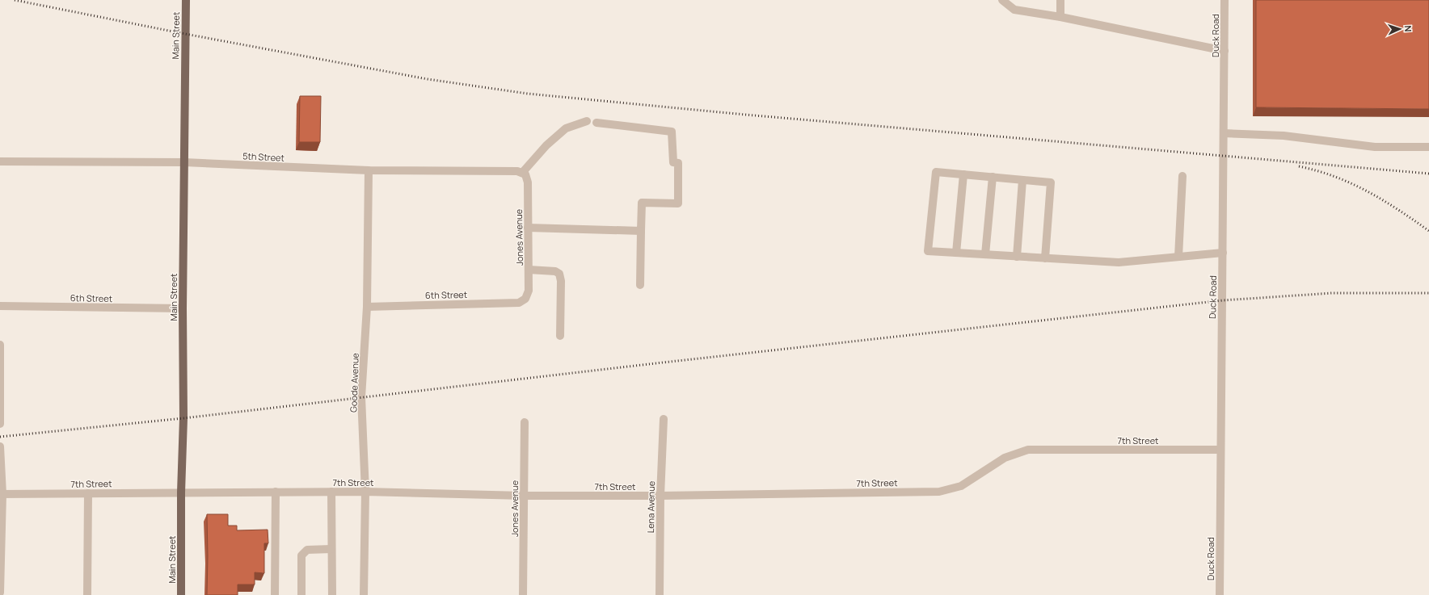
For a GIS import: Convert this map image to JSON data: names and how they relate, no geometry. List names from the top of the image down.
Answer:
{
  "streets": {
    "main road": ["Main Street"],
    "street": [
      "Duck Road",
      "5th Street",
      "Jones Avenue",
      "6th Street",
      "Goode Avenue",
      "7th Street",
      "Lena Avenue"
    ]
  },
  "crossings": [
    ["Main Street", "5th Street"],
    ["Main Street", "6th Street"],
    ["Main Street", "7th Street"],
    ["Duck Road", "7th Street"],
    ["5th Street", "Jones Avenue"],
    ["5th Street", "Goode Avenue"],
    ["Jones Avenue", "6th Street"],
    ["Jones Avenue", "7th Street"],
    ["6th Street", "Goode Avenue"],
    ["Goode Avenue", "7th Street"],
    ["7th Street", "Lena Avenue"]
  ],
  "north": "right"
}
